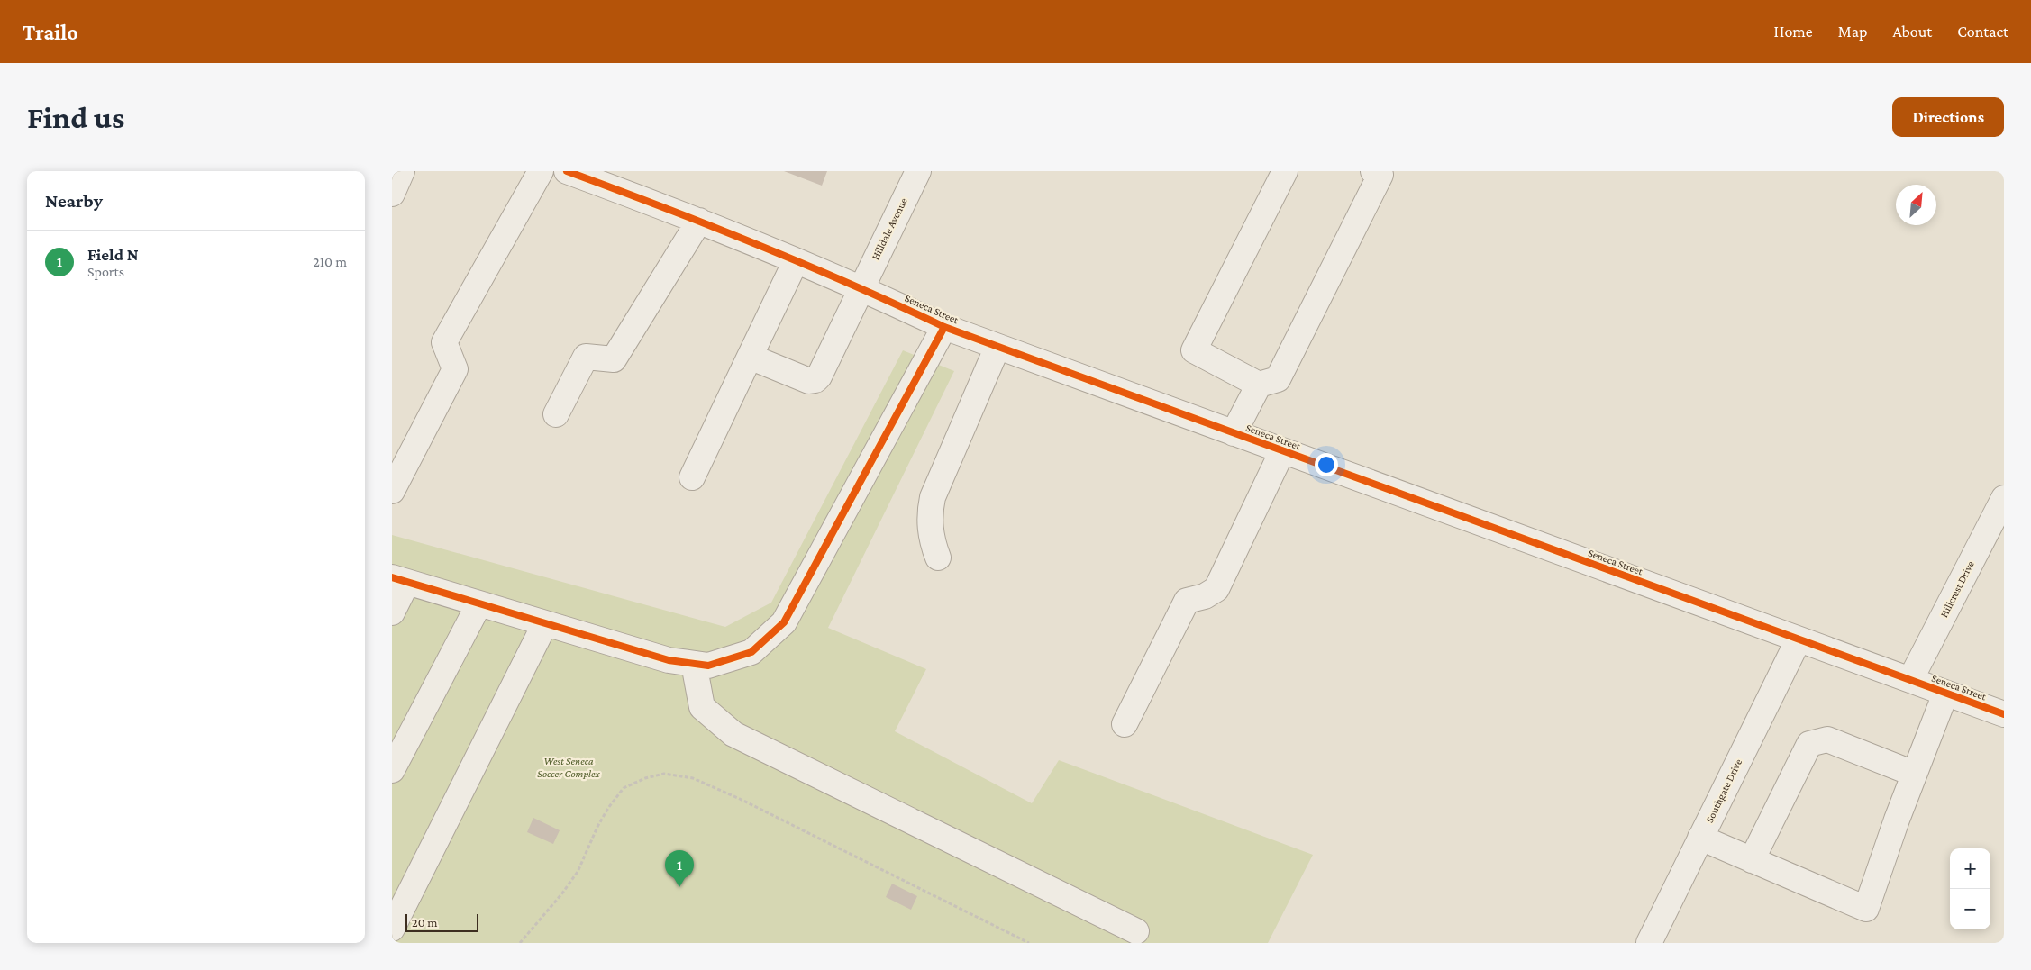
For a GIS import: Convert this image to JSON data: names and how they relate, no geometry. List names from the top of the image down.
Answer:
{
  "streets": {
    "street": [
      "Hilldale Avenue",
      "Seneca Street",
      "Hillcrest Drive",
      "Southgate Drive"
    ]
  },
  "crossings": [
    ["Hilldale Avenue", "Seneca Street"],
    ["Seneca Street", "Hillcrest Drive"],
    ["Seneca Street", "Southgate Drive"]
  ],
  "parks": ["West Seneca Soccer Complex"],
  "scale_bar": "20 m",
  "north": "top right",
  "page": {
    "header": "Trailo",
    "nav": [
      "Home",
      "Map",
      "About",
      "Contact"
    ],
    "buttons": "Directions",
    "title": "Find us",
    "heading": "Nearby",
    "list": [
      {
        "mark": "1",
        "name": "Field N",
        "note": "Sports",
        "value": "210 m"
      }
    ],
    "map_buttons": ["+", "−"],
    "pins": "1",
    "scale": "20 m"
  }
}
